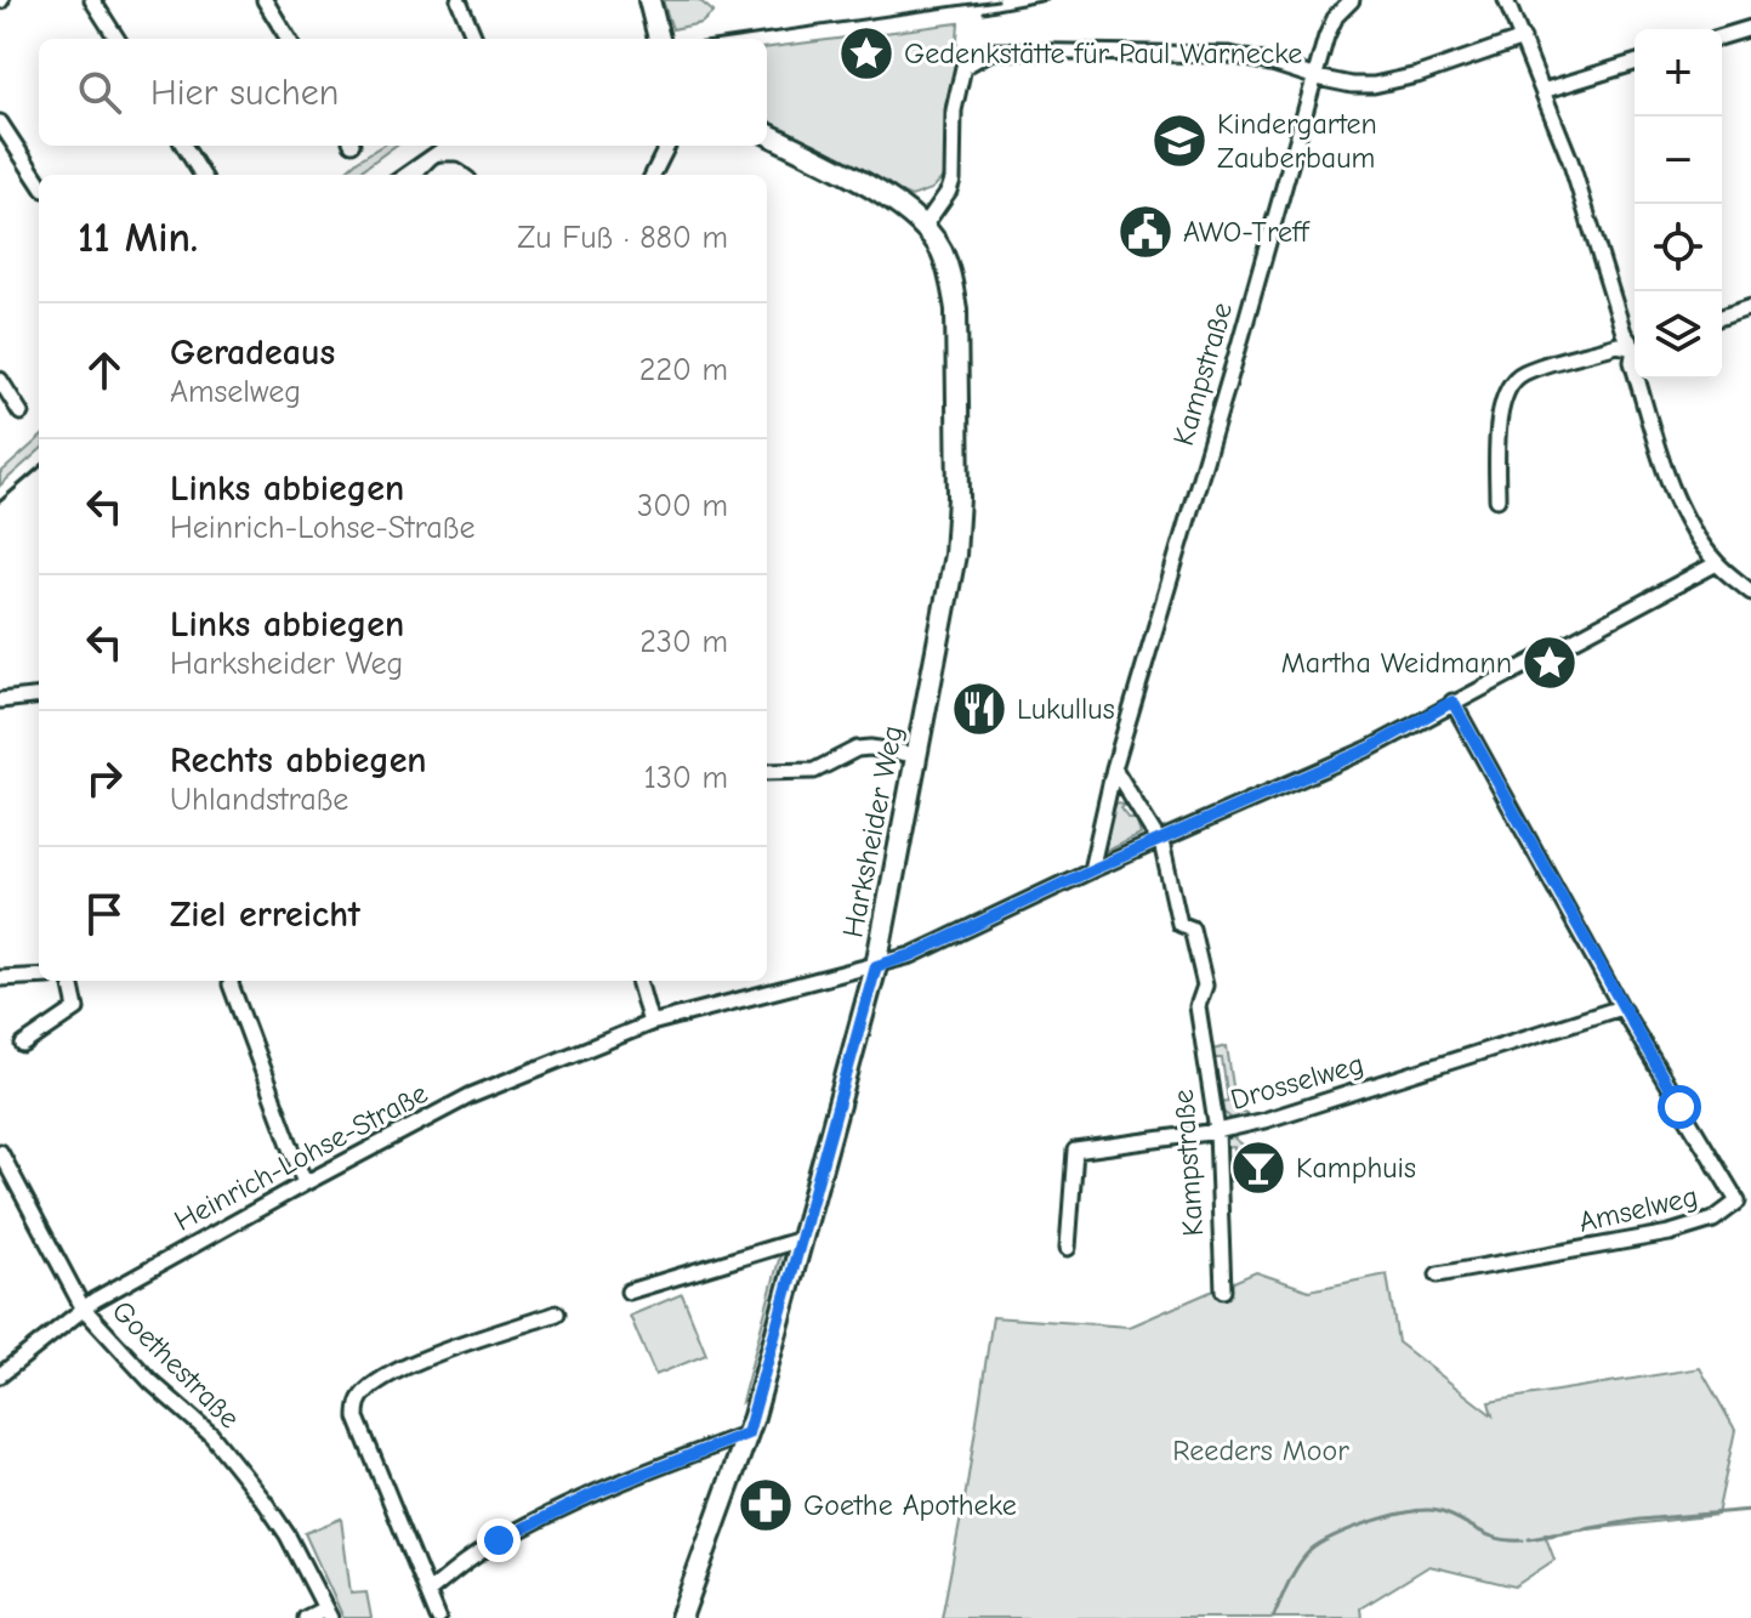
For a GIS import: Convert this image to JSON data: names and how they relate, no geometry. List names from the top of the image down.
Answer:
{
  "streets": {
    "main road": ["Harksheider Weg"],
    "street": [
      "Kampstraße",
      "Drosselweg",
      "Heinrich-Lohse-Straße",
      "Amselweg",
      "Goethestraße"
    ]
  },
  "crossings": [
    ["Kampstraße", "Drosselweg"],
    ["Kampstraße", "Heinrich-Lohse-Straße"],
    ["Harksheider Weg", "Heinrich-Lohse-Straße"],
    ["Drosselweg", "Amselweg"],
    ["Heinrich-Lohse-Straße", "Amselweg"],
    ["Heinrich-Lohse-Straße", "Goethestraße"]
  ],
  "parks": ["Reeders Moor"],
  "places": {
    "place": ["Gedenkstätte für Paul Warnecke", "Martha Weidmann"],
    "school or university": ["Kindergarten Zauberbaum"],
    "public building": ["AWO-Treff"],
    "restaurant": ["Lukullus"],
    "bar": ["Kamphuis"],
    "pharmacy": ["Goethe Apotheke"]
  },
  "page": {
    "map_buttons": ["+", "−"],
    "search": "Hier suchen",
    "heading": ["11 Min.", "Zu Fuß · 880 m"],
    "list": [
      ["Geradeaus", "Amselweg", "220 m"],
      ["Links abbiegen", "Heinrich-Lohse-Straße", "300 m"],
      ["Links abbiegen", "Harksheider Weg", "230 m"],
      ["Rechts abbiegen", "Uhlandstraße", "130 m"],
      "Ziel erreicht"
    ]
  }
}
